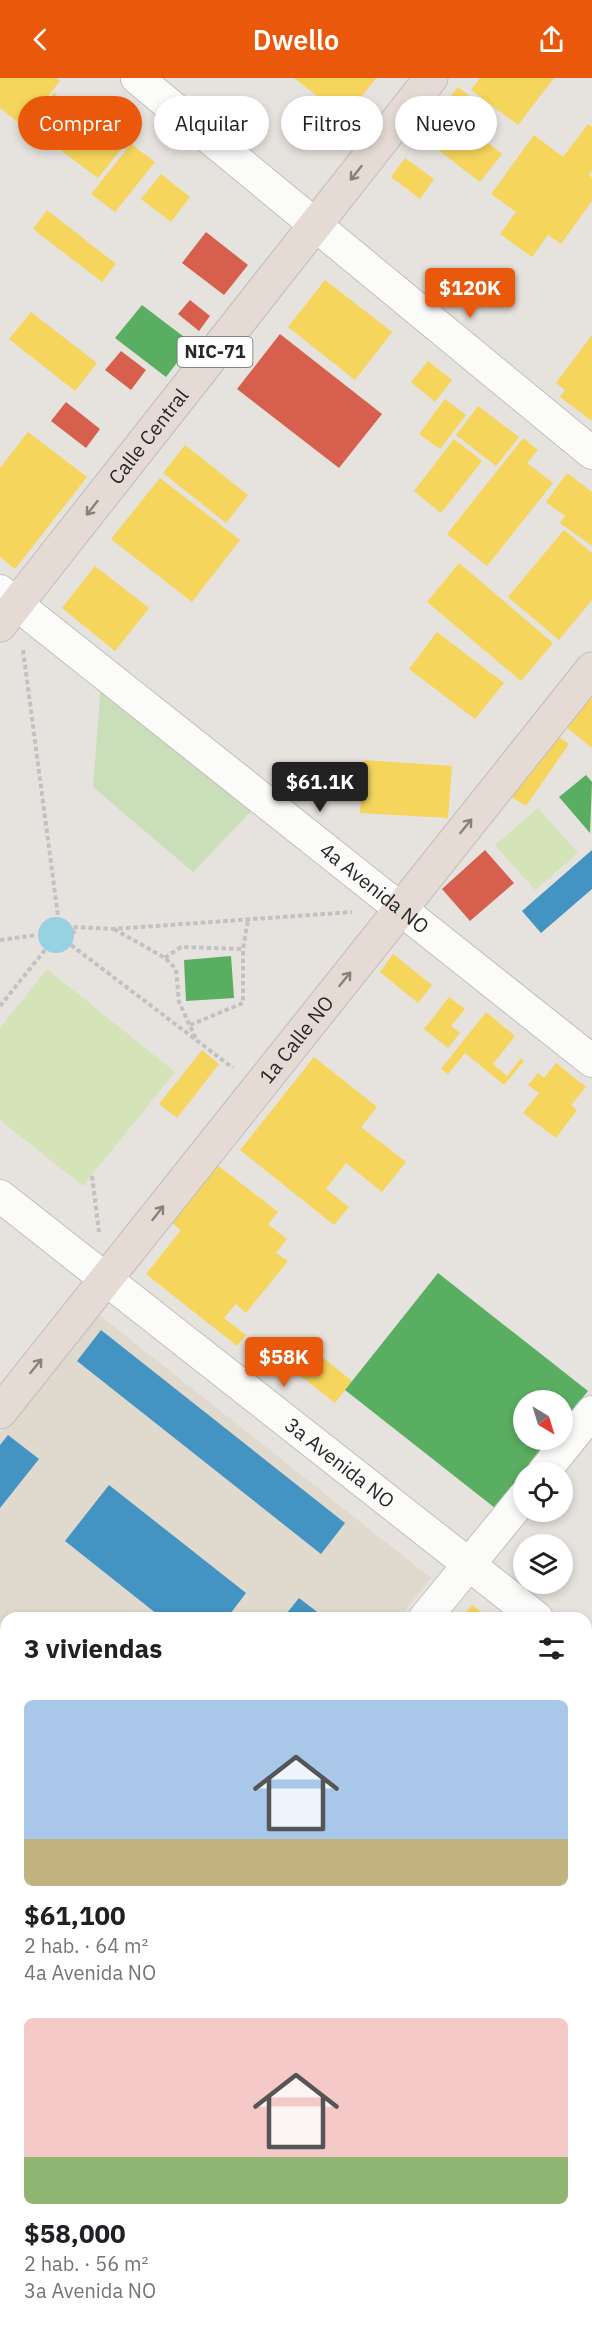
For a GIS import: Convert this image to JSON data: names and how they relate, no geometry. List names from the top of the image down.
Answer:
{
  "streets": {
    "highway": ["NIC-71", "Calle Central", "1a Calle NO"],
    "street": ["4a Avenida NO", "3a Avenida NO"]
  },
  "crossings": [
    ["Calle Central", "4a Avenida NO"],
    ["4a Avenida NO", "1a Calle NO"],
    ["1a Calle NO", "3a Avenida NO"]
  ],
  "one_way": ["Calle Central", "1a Calle NO"],
  "north": "bottom right",
  "page": {
    "header": "Dwello",
    "chip": [
      "Comprar",
      "Alquilar",
      "Filtros",
      "Nuevo"
    ],
    "price": ["$120K", "$61.1K", "$58K"],
    "heading": "3 viviendas",
    "list": [
      {
        "name": "$61,100",
        "note": "2 hab. · 64 m² · 4a Avenida NO"
      },
      {
        "name": "$58,000",
        "note": "2 hab. · 56 m² · 3a Avenida NO"
      }
    ]
  }
}
